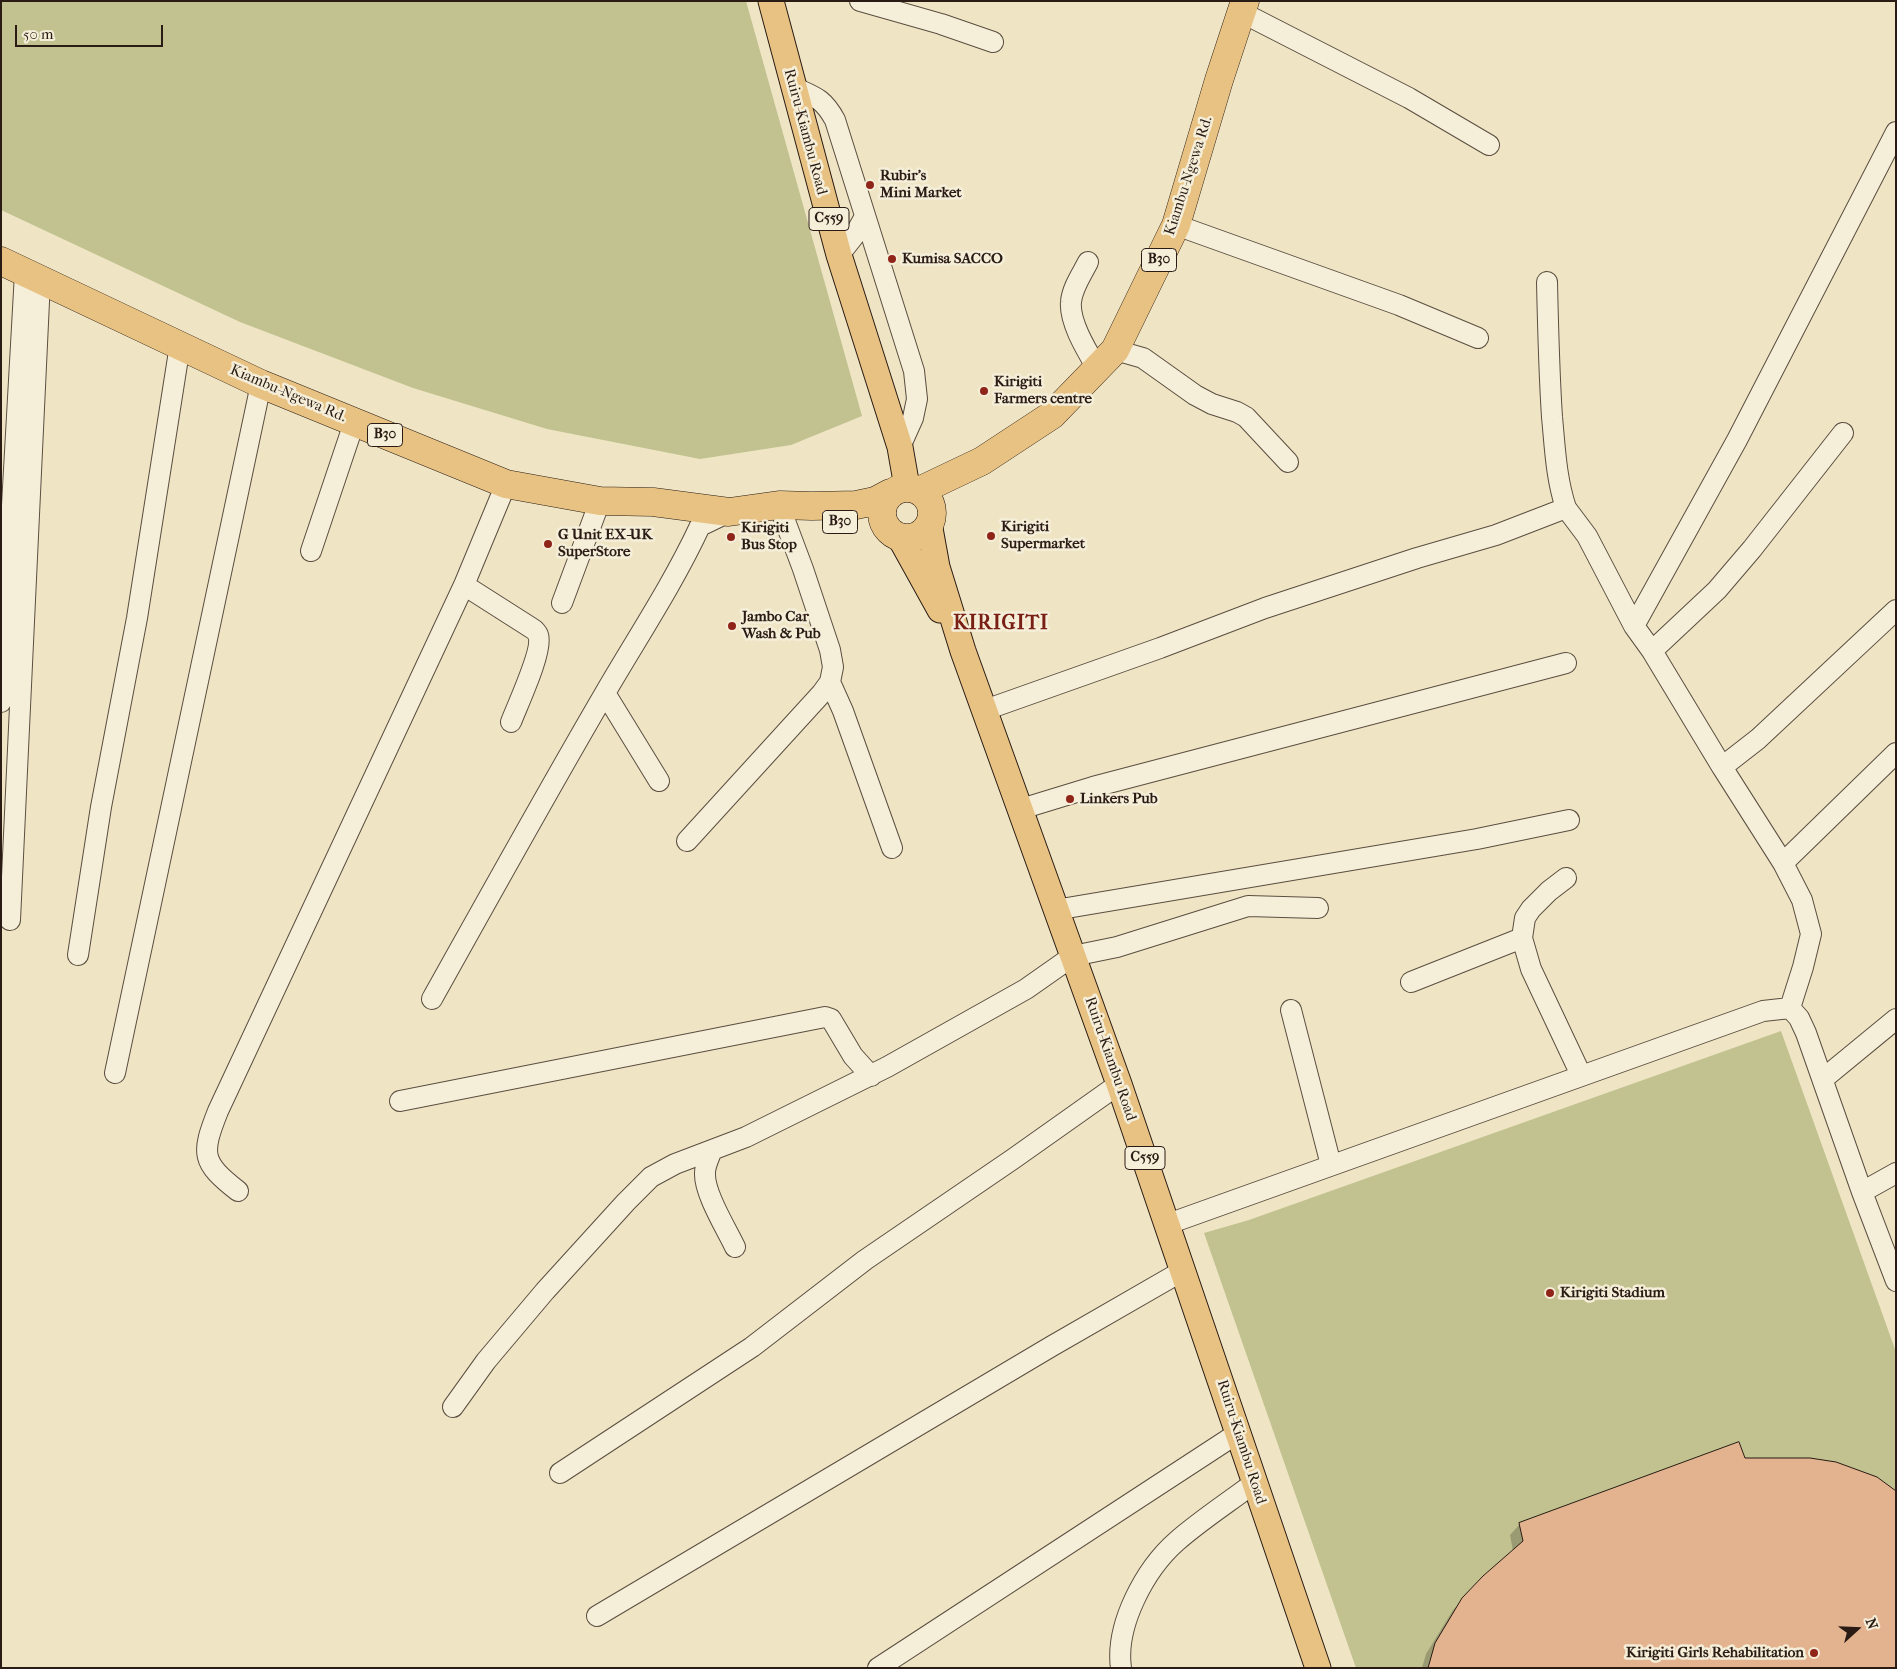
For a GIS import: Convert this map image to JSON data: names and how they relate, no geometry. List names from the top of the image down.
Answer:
{
  "streets": {
    "highway": ["Kiambu-Ngewa Rd.", "B30"],
    "main road": ["Ruiru-Kiambu Road", "C559"]
  },
  "crossings": [
    ["Ruiru-Kiambu Road", "Kiambu-Ngewa Rd."],
    ["Ruiru-Kiambu Road", "C559"],
    ["Ruiru-Kiambu Road", "B30"],
    ["Kiambu-Ngewa Rd.", "C559"],
    ["Kiambu-Ngewa Rd.", "B30"],
    ["C559", "B30"]
  ],
  "districts": ["KIRIGITI"],
  "places": [
    "Rubir's Mini Market",
    "Kumisa SACCO",
    "Kirigiti Farmers centre",
    "Kirigiti Supermarket",
    "Kirigiti Bus Stop",
    "G Unit EX-UK SuperStore",
    "Jambo Car Wash & Pub",
    "Linkers Pub",
    "Kirigiti Stadium",
    "Kirigiti Girls Rehabilitation"
  ],
  "scale_bar": "50 m",
  "north": "right"
}
